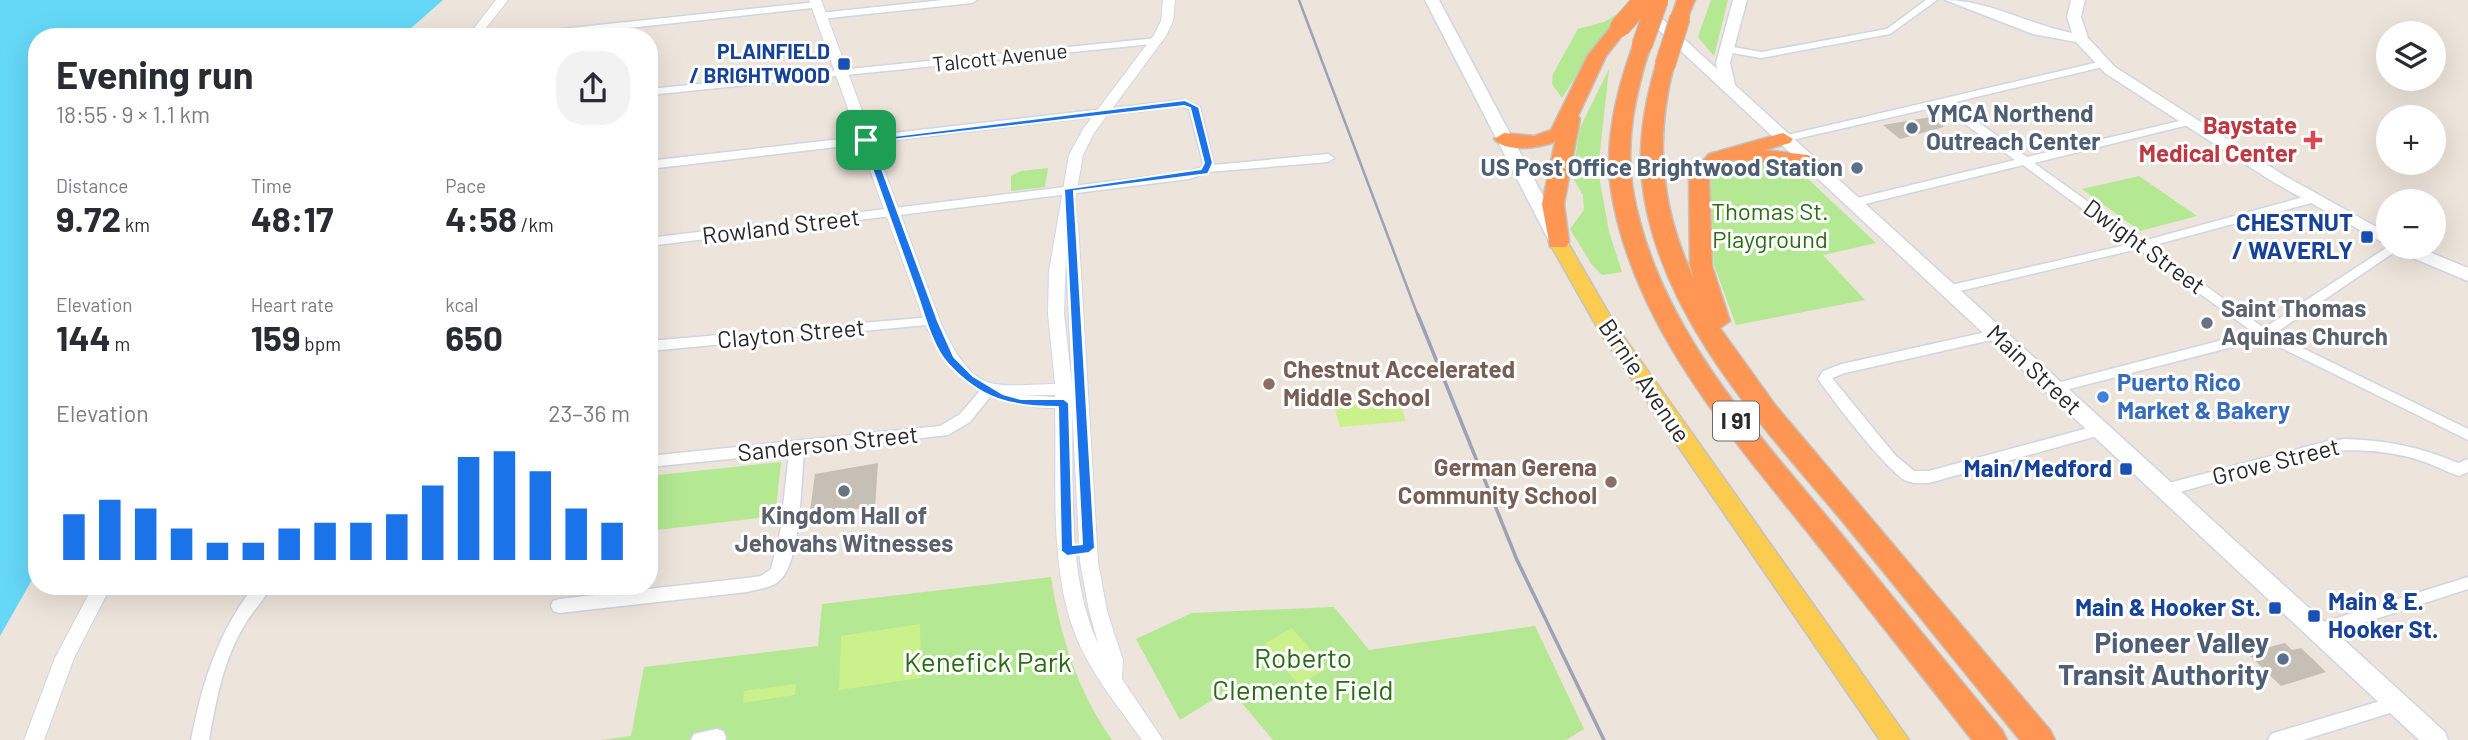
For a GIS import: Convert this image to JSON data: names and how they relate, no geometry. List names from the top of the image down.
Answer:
{
  "streets": {
    "highway": ["I 91"],
    "main road": ["Main Street", "Birnie Avenue"],
    "street": [
      "Talcott Avenue",
      "Rowland Street",
      "Dwight Street",
      "Clayton Street",
      "Sanderson Street",
      "Grove Street"
    ]
  },
  "crossings": [
    ["Main Street", "Grove Street"]
  ],
  "parks": ["Thomas St. Playground", "Roberto Clemente Field", "Kenefick Park"],
  "places": {
    "transit": [
      "PLAINFIELD / BRIGHTWOOD",
      "CHESTNUT / WAVERLY",
      "Main/Medford",
      "Main & Hooker St.",
      "Main & E. Hooker St."
    ],
    "other": [
      "YMCA Northend Outreach Center",
      "US Post Office Brightwood Station",
      "Saint Thomas Aquinas Church",
      "Chestnut Accelerated Middle School",
      "Puerto Rico Market & Bakery",
      "German Gerena Community School",
      "Kingdom Hall of Jehovahs Witnesses",
      "Pioneer Valley Transit Authority"
    ],
    "health": ["Baystate Medical Center"]
  },
  "page": {
    "map_buttons": ["+", "−"],
    "heading": ["Evening run", "18:55 · 9 × 1.1 km"],
    "stats": [
      ["Distance", "9.72 km"],
      ["Time", "48:17"],
      ["Pace", "4:58 /km"],
      ["Elevation", "144 m"],
      ["Heart rate", "159 bpm"],
      ["kcal", "650"]
    ],
    "chart": ["Elevation", "23–36 m"]
  }
}
